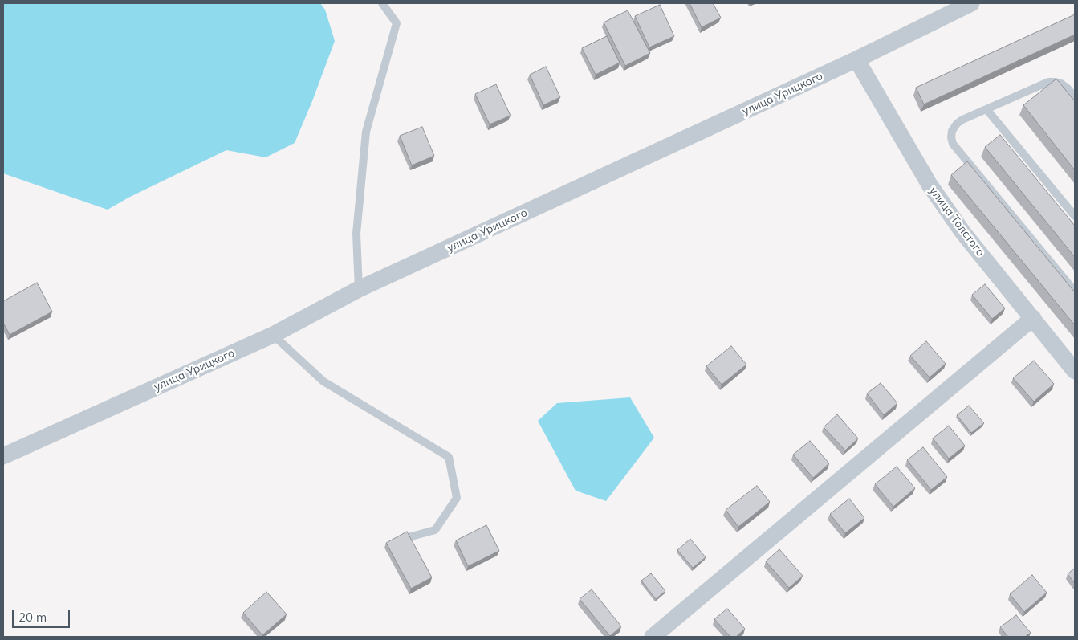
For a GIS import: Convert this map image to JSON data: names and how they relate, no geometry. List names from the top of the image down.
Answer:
{
  "streets": {
    "street": ["улица Урицкого", "улица Толстого"]
  },
  "crossings": [
    ["улица Урицкого", "улица Толстого"]
  ],
  "scale_bar": "20 m"
}
